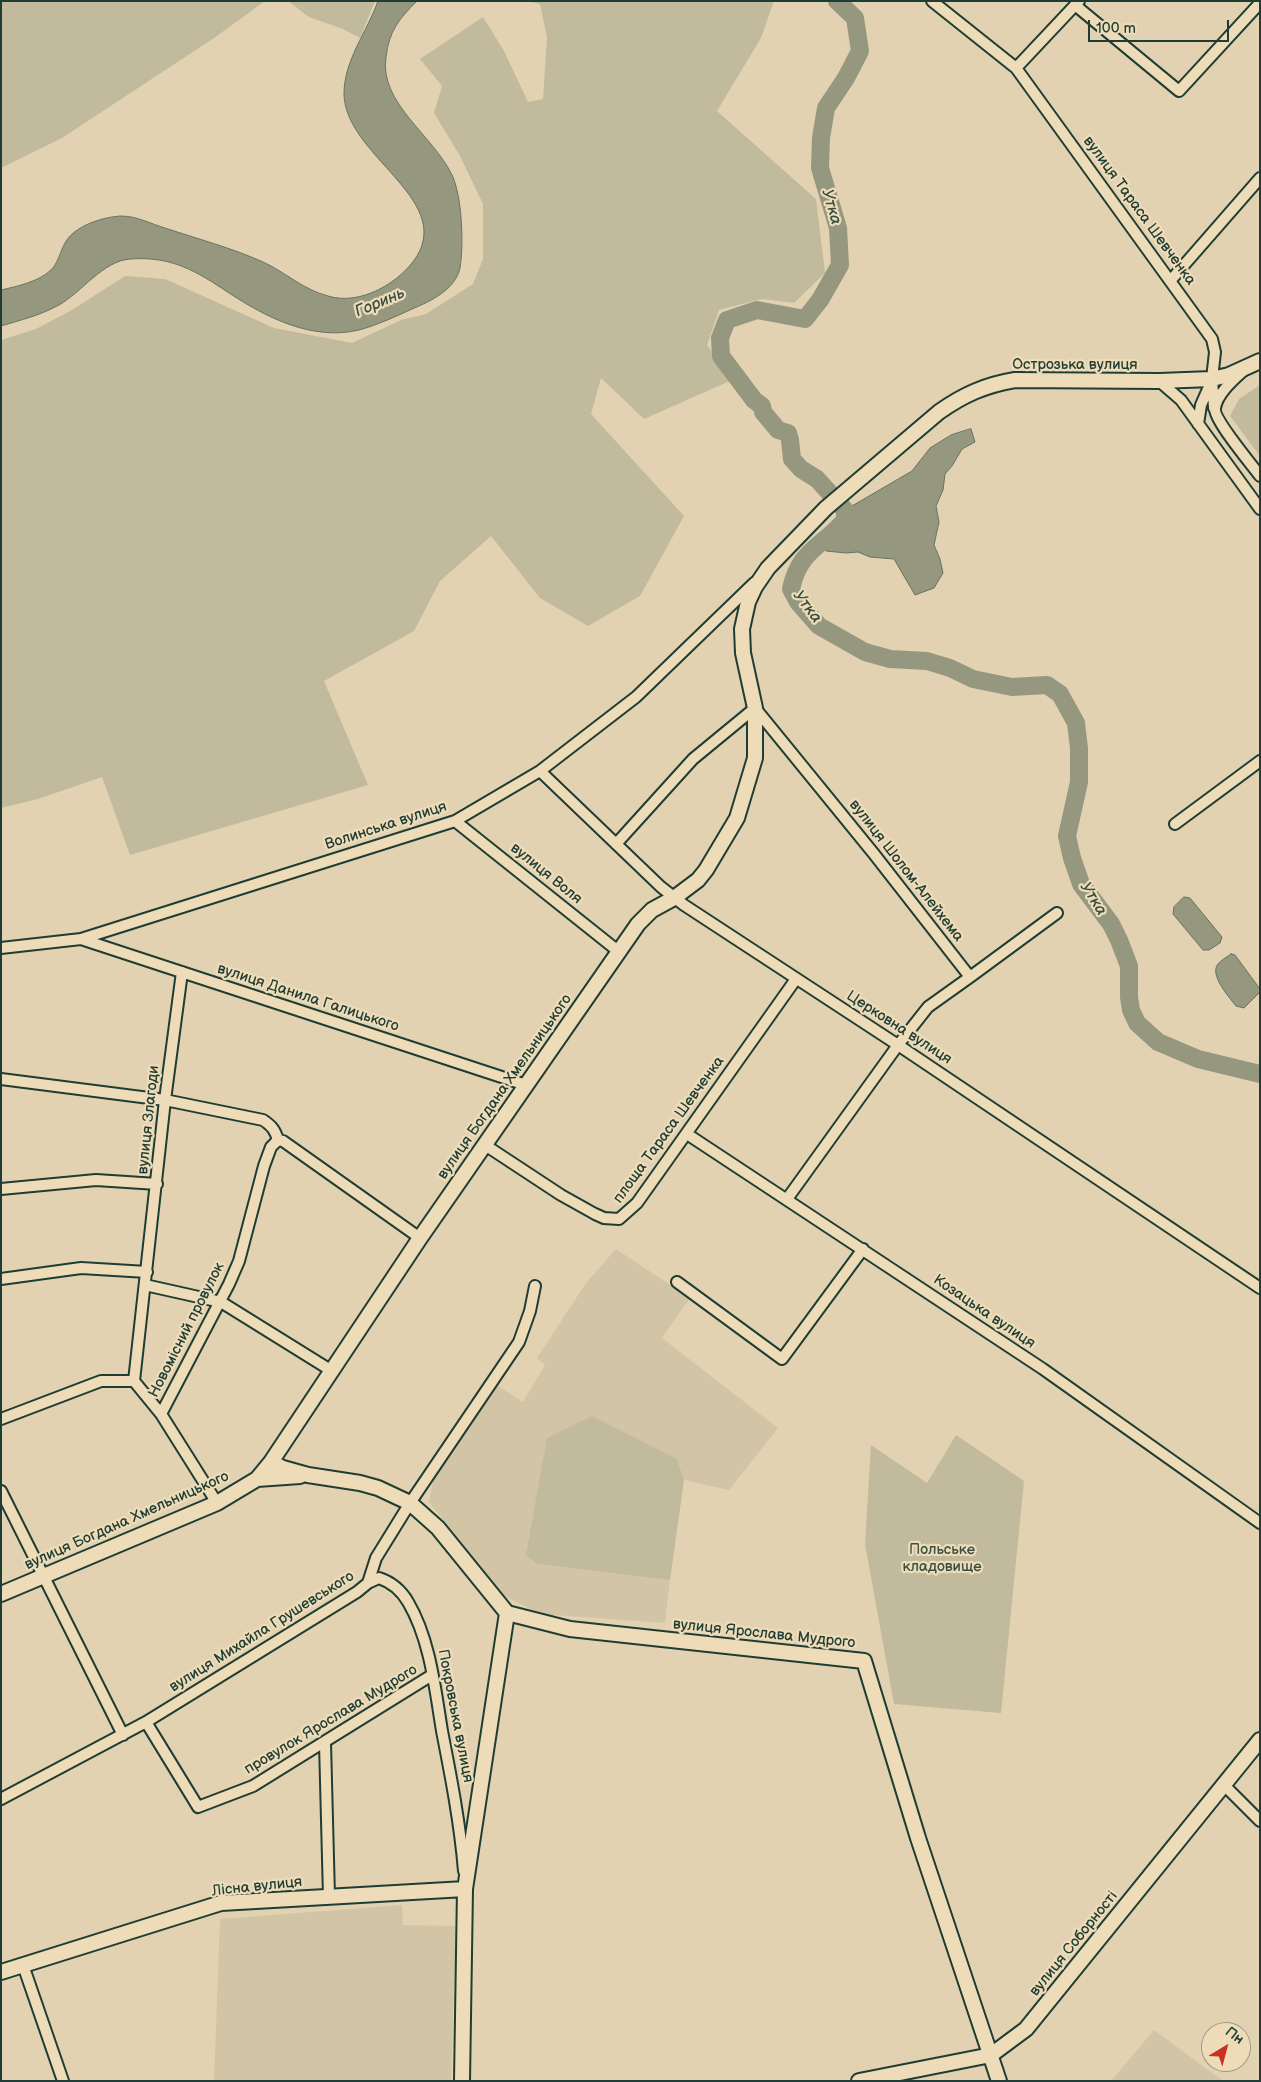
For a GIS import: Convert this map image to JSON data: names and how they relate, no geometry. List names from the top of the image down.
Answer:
{
  "streets": {
    "main road": [
      "Острозька вулиця",
      "вулиця Богдана Хмельницького",
      "вулиця Ярослава Мудрого",
      "Покровська вулиця",
      "Лісна вулиця",
      "вулиця Соборності"
    ],
    "street": [
      "вулиця Тараса Шевченка",
      "Волинська вулиця",
      "вулиця Шолом-Алейхема",
      "вулиця Воля",
      "вулиця Данила Галицького",
      "Церковна вулиця",
      "вулиця Злагоди",
      "площа Тараса Шевченка",
      "Козацька вулиця",
      "Новомісний провулок",
      "вулиця Михайла Грушевського",
      "провулок Ярослава Мудрого"
    ]
  },
  "crossings": [
    ["вулиця Тараса Шевченка", "Острозька вулиця"],
    ["Острозька вулиця", "вулиця Богдана Хмельницького"],
    ["Волинська вулиця", "вулиця Воля"],
    ["Волинська вулиця", "вулиця Данила Галицького"],
    ["Волинська вулиця", "Церковна вулиця"],
    ["Волинська вулиця", "вулиця Богдана Хмельницького"],
    ["вулиця Шолом-Алейхема", "вулиця Богдана Хмельницького"],
    ["вулиця Воля", "вулиця Богдана Хмельницького"],
    ["вулиця Данила Галицького", "вулиця Богдана Хмельницького"],
    ["вулиця Данила Галицького", "вулиця Злагоди"],
    ["Церковна вулиця", "вулиця Богдана Хмельницького"],
    ["Церковна вулиця", "площа Тараса Шевченка"],
    ["вулиця Богдана Хмельницького", "площа Тараса Шевченка"],
    ["площа Тараса Шевченка", "Козацька вулиця"],
    ["вулиця Михайла Грушевського", "Покровська вулиця"],
    ["вулиця Михайла Грушевського", "провулок Ярослава Мудрого"],
    ["вулиця Ярослава Мудрого", "Покровська вулиця"],
    ["вулиця Ярослава Мудрого", "вулиця Соборності"],
    ["Покровська вулиця", "провулок Ярослава Мудрого"],
    ["Покровська вулиця", "Лісна вулиця"]
  ],
  "water": ["Утка", "Горинь"],
  "parks": ["Польське кладовище"],
  "scale_bar": "100 m",
  "north": "top right"
}
